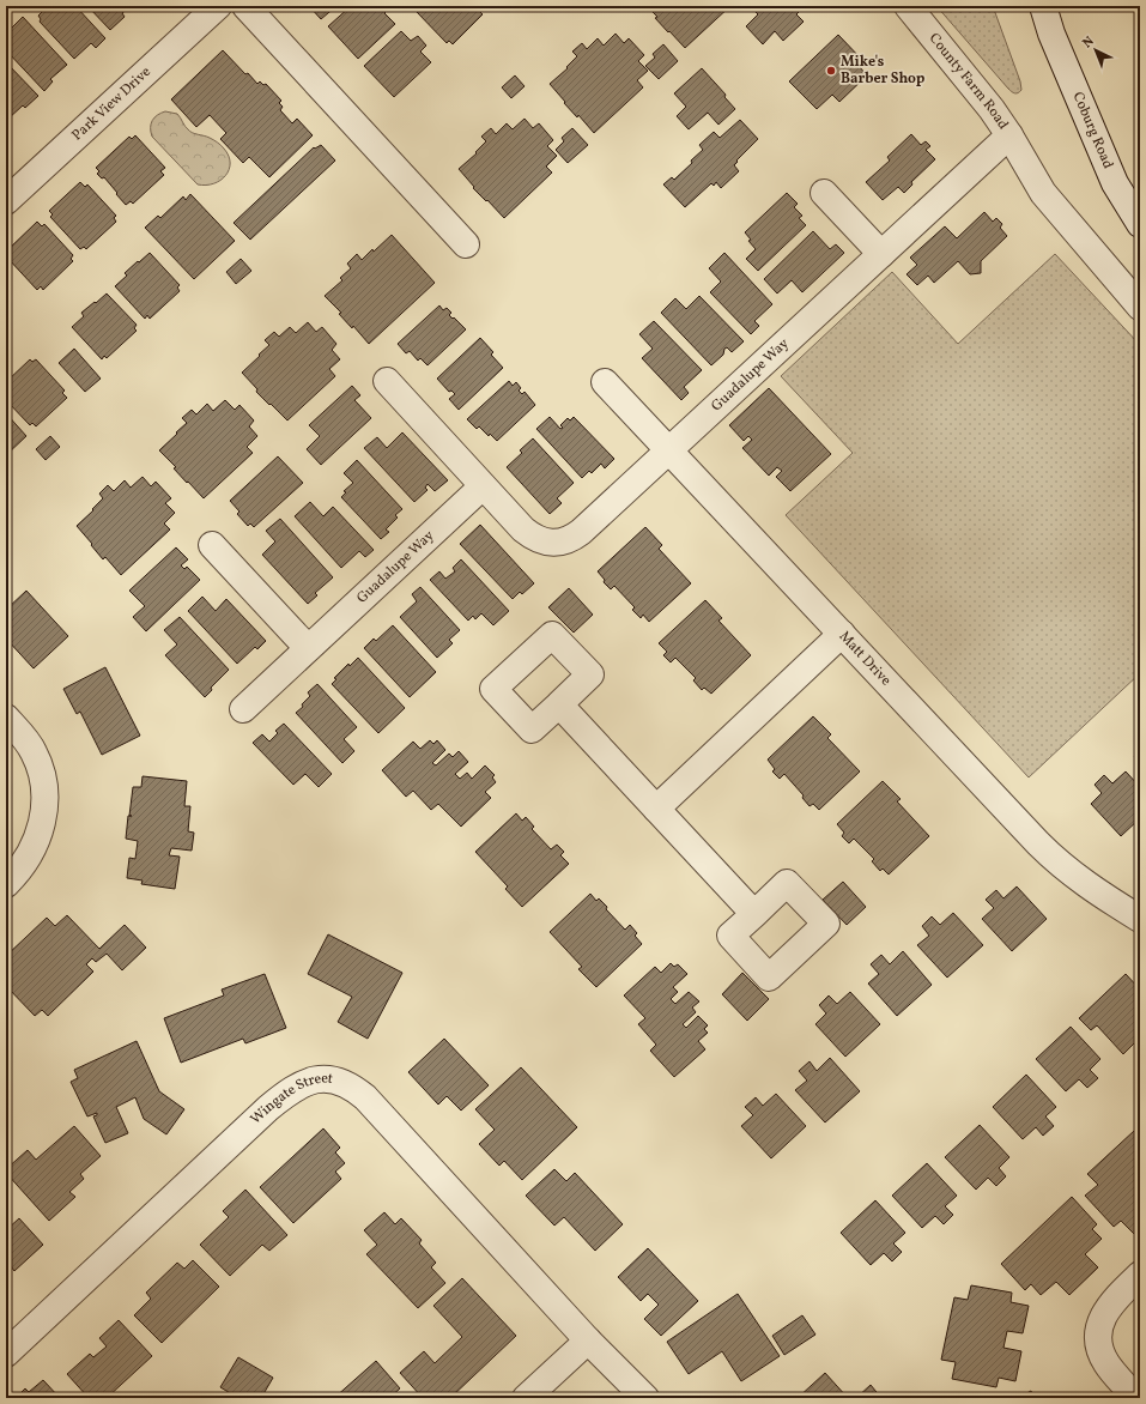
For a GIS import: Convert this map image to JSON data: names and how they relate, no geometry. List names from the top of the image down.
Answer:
{
  "streets": {
    "street": [
      "County Farm Road",
      "Park View Drive",
      "Coburg Road",
      "Guadalupe Way",
      "Matt Drive",
      "Wingate Street"
    ]
  },
  "crossings": [
    ["County Farm Road", "Guadalupe Way"],
    ["Guadalupe Way", "Matt Drive"]
  ],
  "places": ["Mike's Barber Shop"],
  "north": "top left"
}
